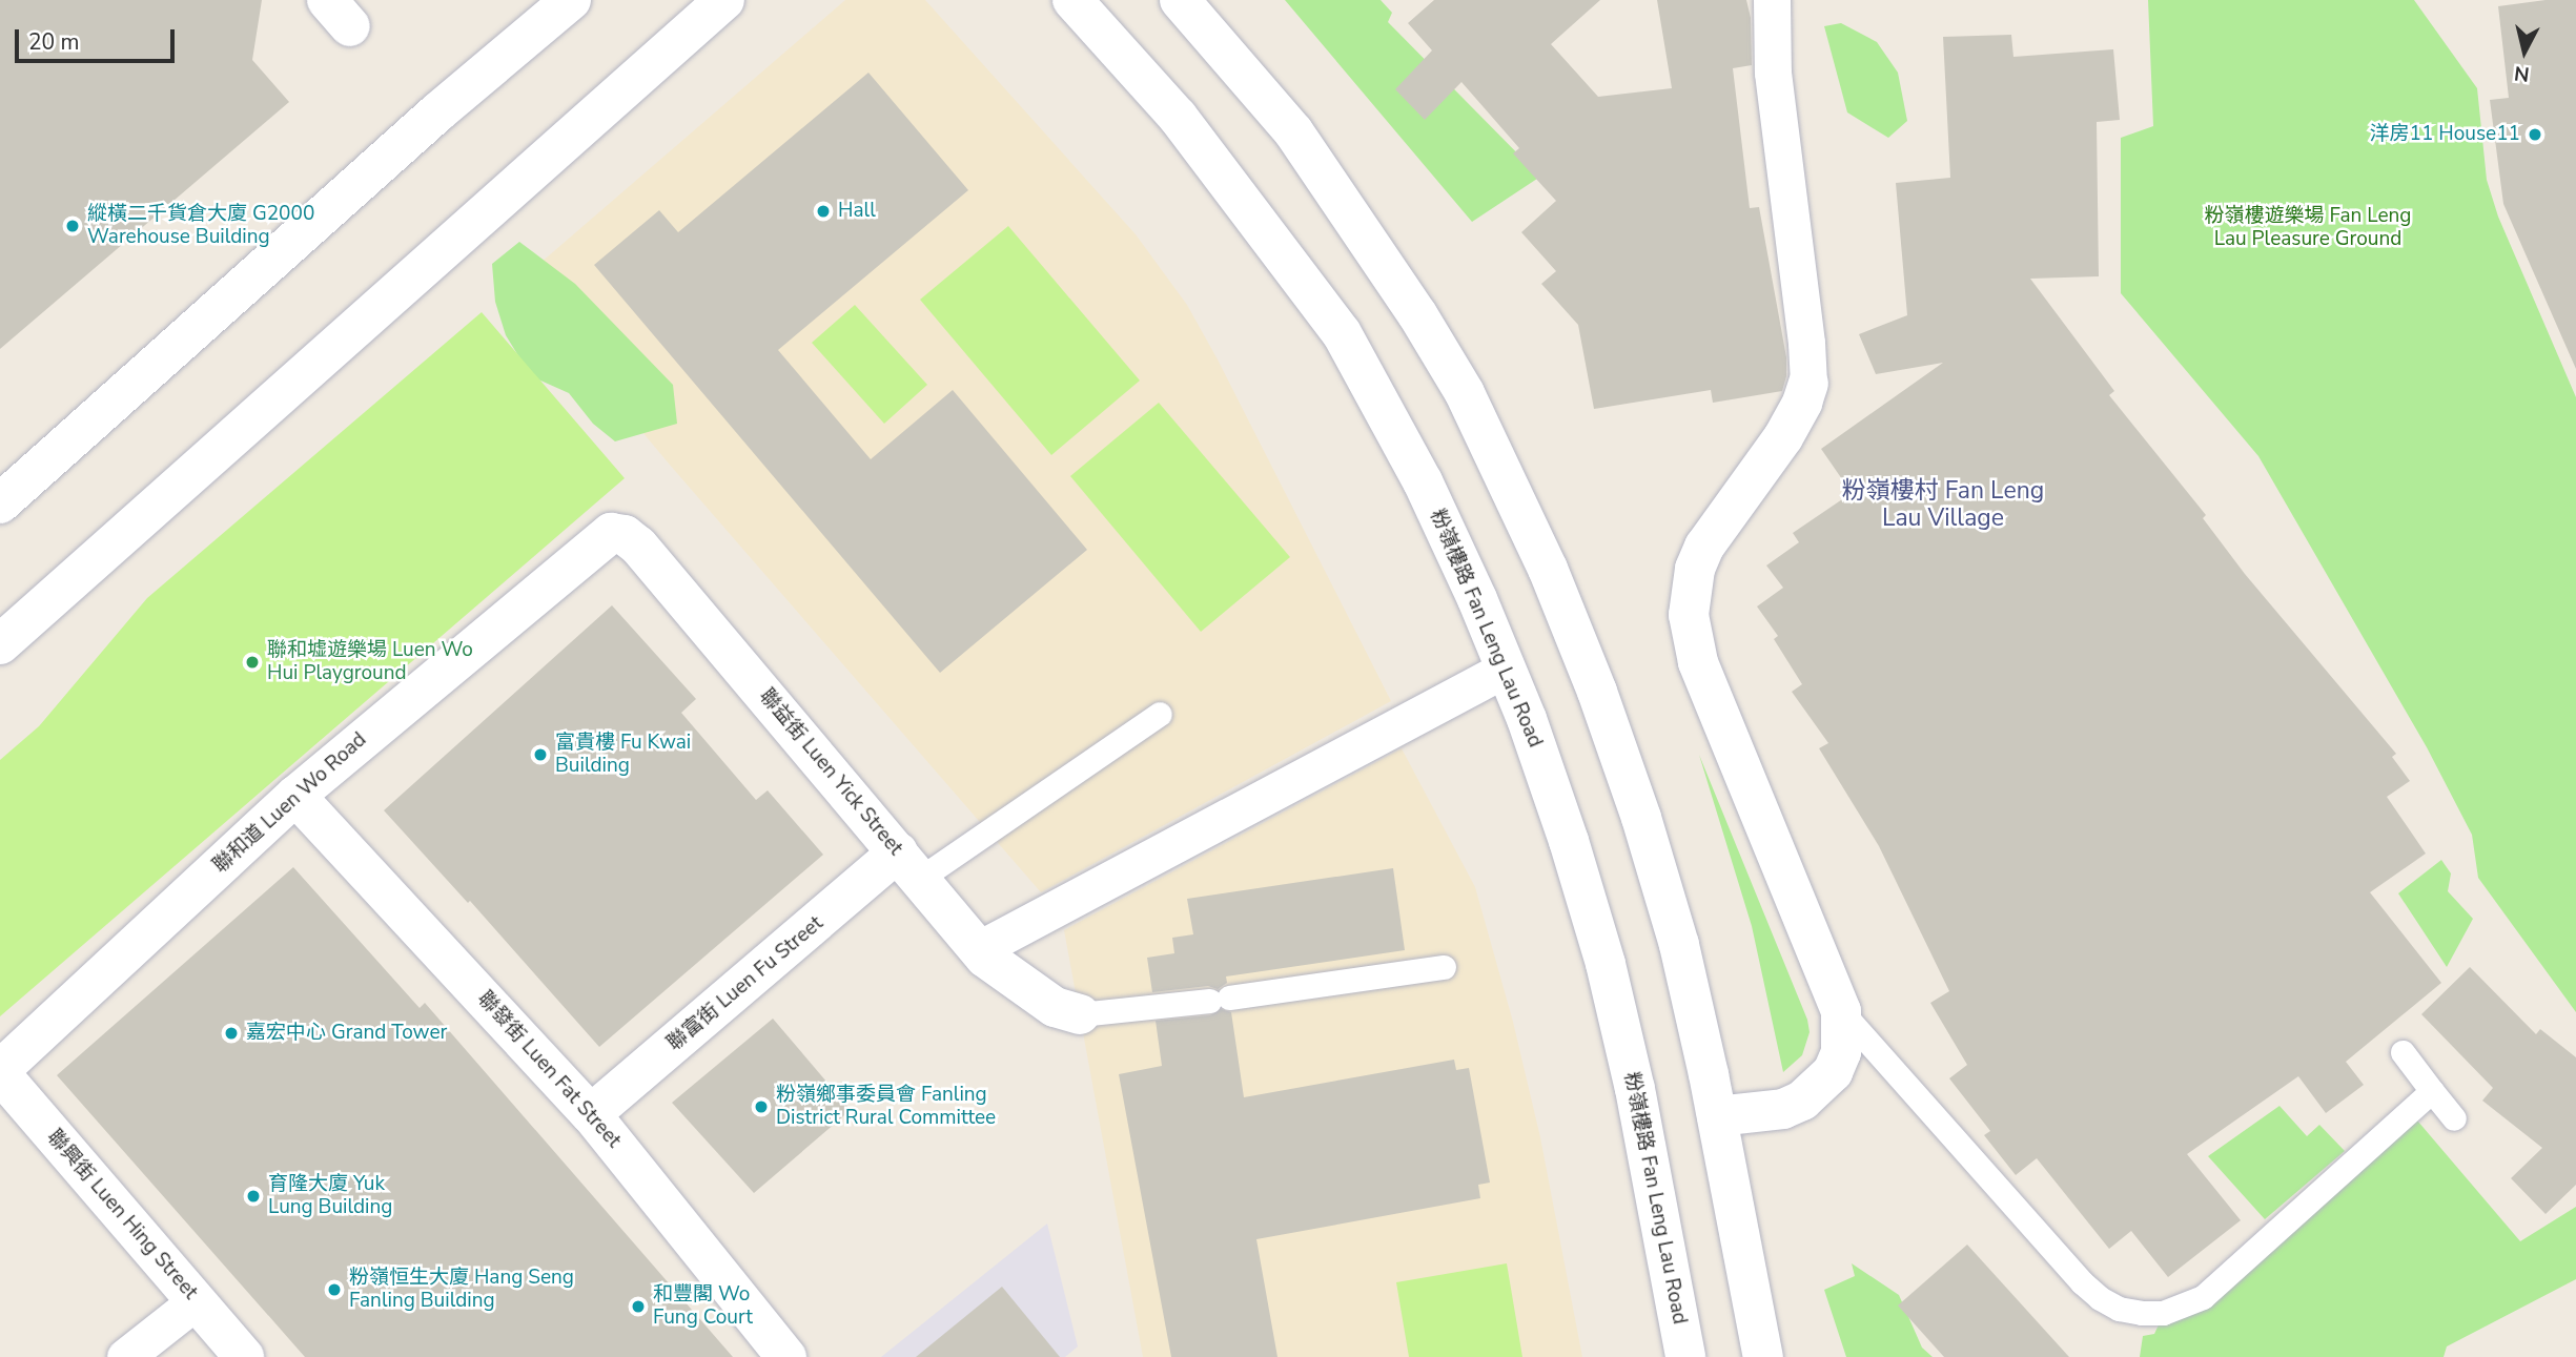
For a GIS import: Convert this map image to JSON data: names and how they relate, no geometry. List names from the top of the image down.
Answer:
{
  "streets": {
    "street": [
      "粉嶺樓路 Fan Leng Lau Road",
      "聯益街 Luen Yick Street",
      "聯和道 Luen Wo Road",
      "聯富街 Luen Fu Street",
      "聯發街 Luen Fat Street",
      "聯興街 Luen Hing Street"
    ]
  },
  "crossings": [
    ["聯益街 Luen Yick Street", "聯和道 Luen Wo Road"],
    ["聯益街 Luen Yick Street", "聯富街 Luen Fu Street"],
    ["聯和道 Luen Wo Road", "聯發街 Luen Fat Street"],
    ["聯和道 Luen Wo Road", "聯興街 Luen Hing Street"],
    ["聯富街 Luen Fu Street", "聯發街 Luen Fat Street"]
  ],
  "districts": ["粉嶺樓村 Fan Leng Lau Village"],
  "parks": ["粉嶺樓遊樂場 Fan Leng Lau Pleasure Ground"],
  "places": [
    "洋房11 House11",
    "Hall",
    "縱橫二千貨倉大廈 G2000 Warehouse Building",
    "聯和墟遊樂場 Luen Wo Hui Playground",
    "富貴樓 Fu Kwai Building",
    "嘉宏中心 Grand Tower",
    "粉嶺鄉事委員會 Fanling District Rural Committee",
    "育隆大廈 Yuk Lung Building",
    "粉嶺恒生大廈 Hang Seng Fanling Building",
    "和豐閣 Wo Fung Court"
  ],
  "scale_bar": "20 m",
  "north": "bottom"
}
